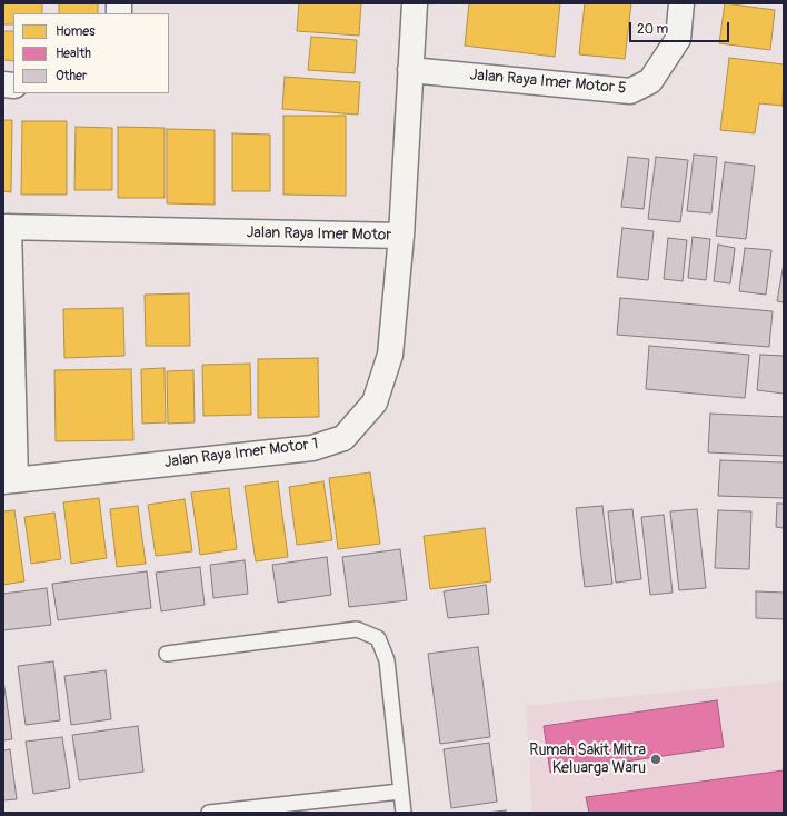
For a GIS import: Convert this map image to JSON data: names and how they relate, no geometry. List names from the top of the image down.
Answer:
{
  "streets": {
    "street": ["Jalan Raya Imer Motor 5", "Jalan Raya Imer Motor", "Jalan Raya Imer Motor 1"]
  },
  "crossings": [
    ["Jalan Raya Imer Motor 5", "Jalan Raya Imer Motor"],
    ["Jalan Raya Imer Motor", "Jalan Raya Imer Motor 1"]
  ],
  "places": ["Rumah Sakit Mitra Keluarga Waru"],
  "legend": ["Homes", "Health", "Other"],
  "scale_bar": "20 m"
}
